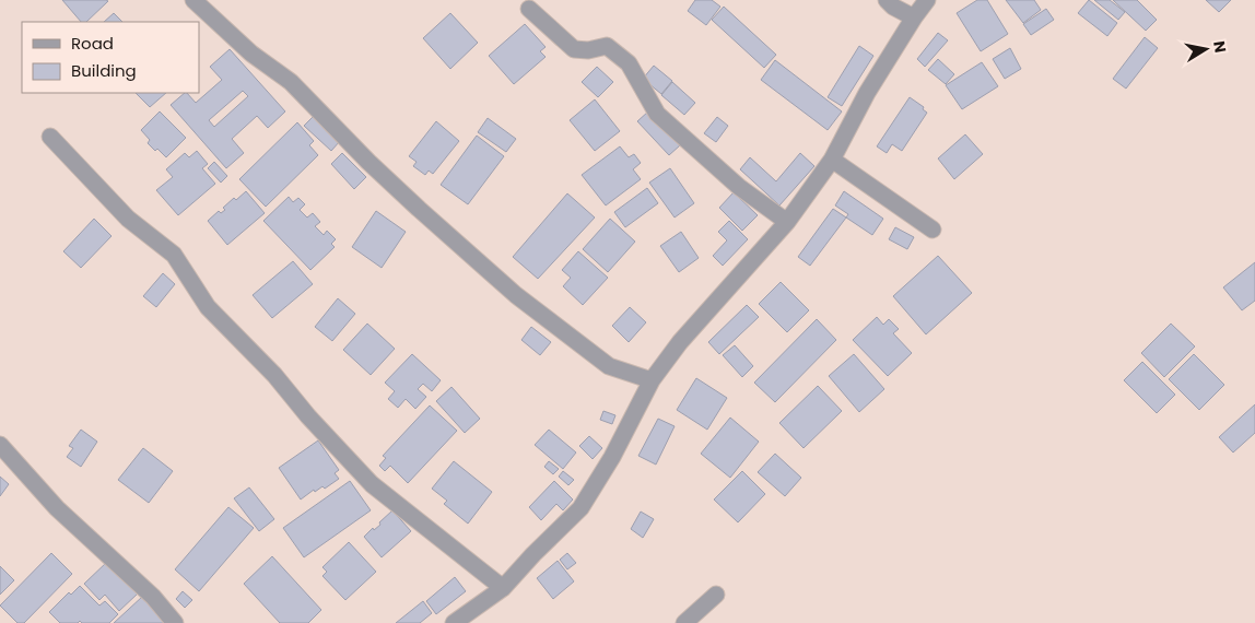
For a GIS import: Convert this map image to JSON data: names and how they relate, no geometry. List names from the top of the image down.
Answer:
{
  "legend": ["Road", "Building"],
  "north": "right"
}
